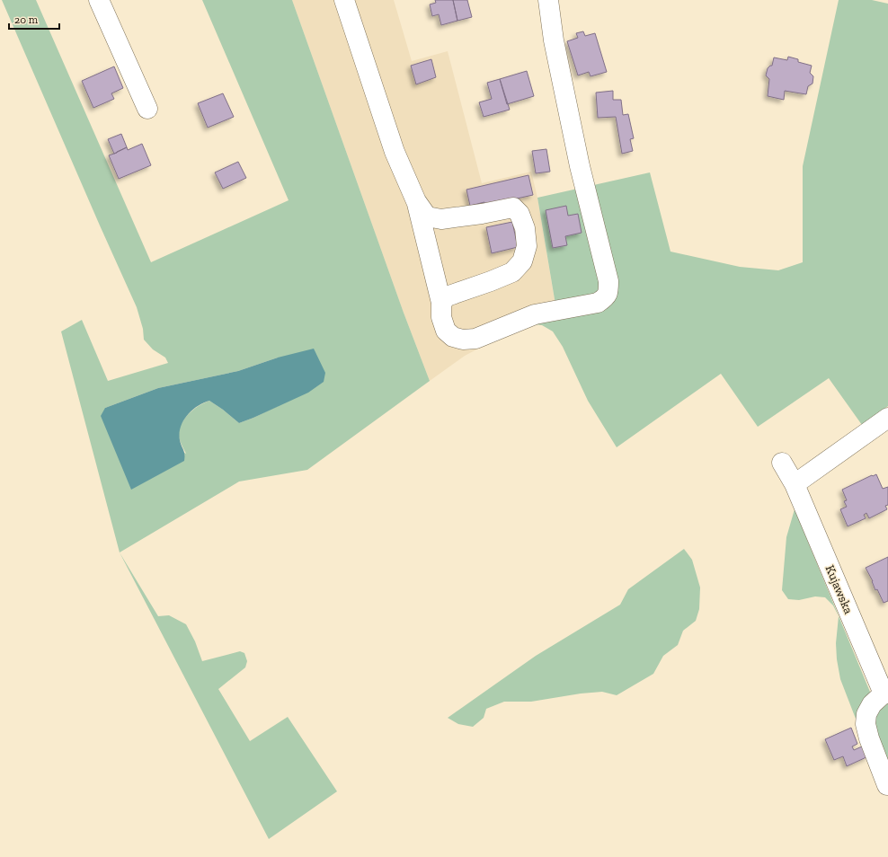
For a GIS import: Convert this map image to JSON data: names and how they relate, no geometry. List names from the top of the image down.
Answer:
{
  "streets": {
    "street": ["Kujawska"]
  },
  "scale_bar": "20 m"
}
